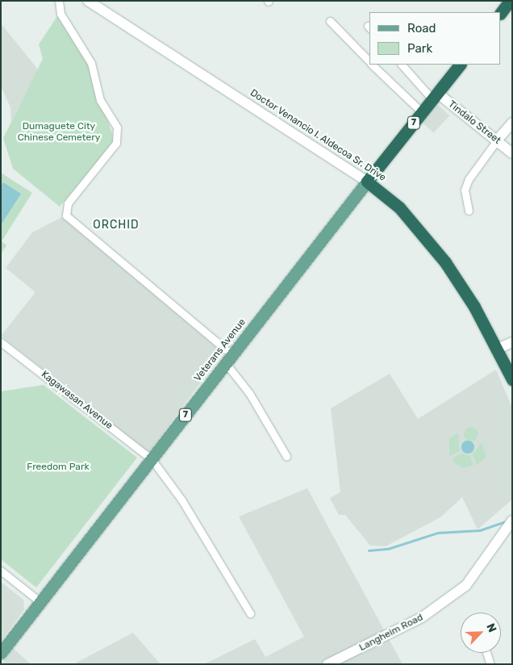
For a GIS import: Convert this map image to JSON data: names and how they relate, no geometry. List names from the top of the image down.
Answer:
{
  "streets": {
    "highway": ["7", "Doctor Venancio I. Aldecoa Sr. Drive", "Veterans Avenue"],
    "street": ["Tindalo Street", "Kagawasan Avenue", "Langheim Road"]
  },
  "crossings": [
    ["Tindalo Street", "Veterans Avenue"],
    ["Doctor Venancio I. Aldecoa Sr. Drive", "Veterans Avenue"],
    ["Veterans Avenue", "Kagawasan Avenue"]
  ],
  "districts": ["ORCHID"],
  "parks": ["Dumaguete City Chinese Cemetery", "Freedom Park"],
  "legend": ["Road", "Park"],
  "north": "top right"
}
